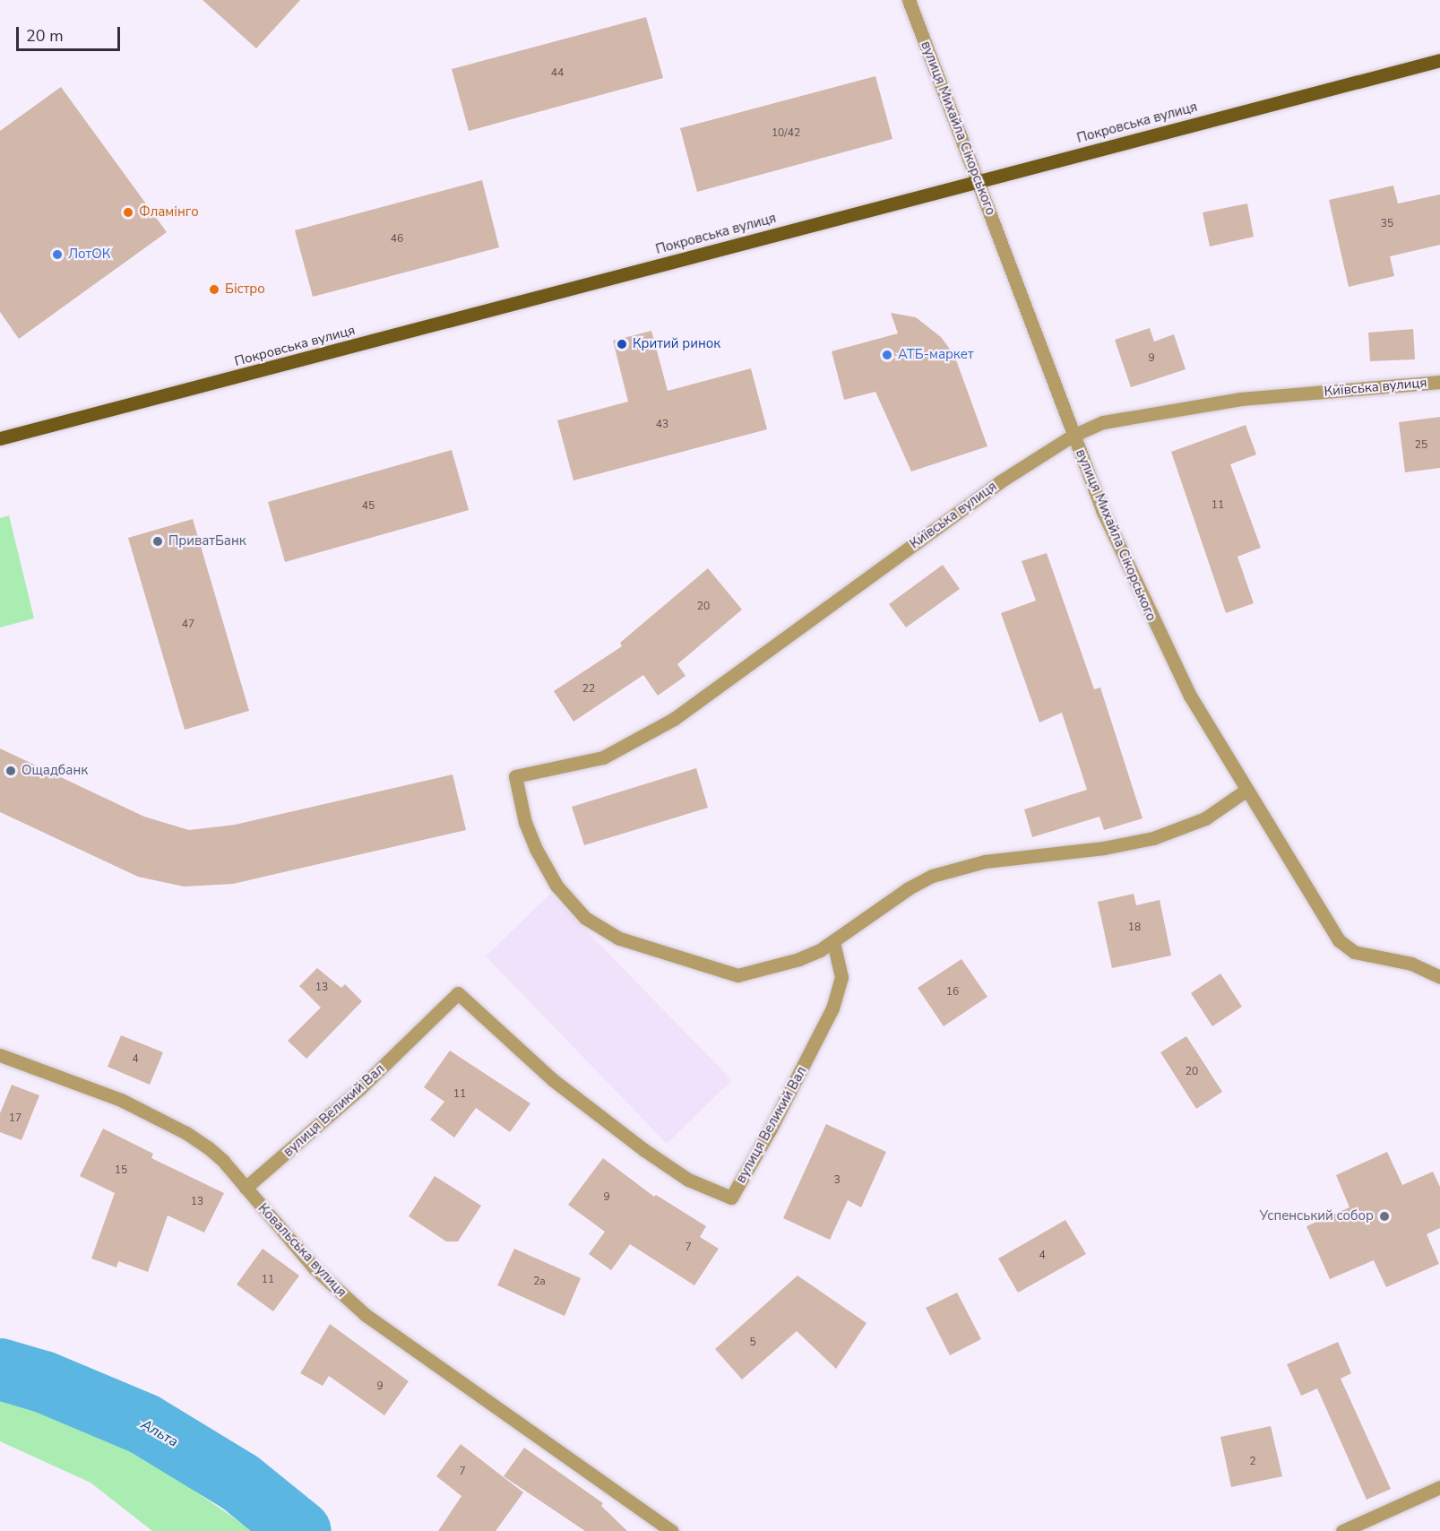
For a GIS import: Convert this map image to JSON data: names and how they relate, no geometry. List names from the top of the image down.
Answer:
{
  "streets": {
    "main road": ["Покровська вулиця"],
    "street": [
      "вулиця Михайла Сікорського",
      "Київська вулиця",
      "вулиця Великий Вал",
      "Ковальська вулиця"
    ]
  },
  "crossings": [
    ["Покровська вулиця", "вулиця Михайла Сікорського"],
    ["вулиця Михайла Сікорського", "Київська вулиця"],
    ["Київська вулиця", "вулиця Великий Вал"],
    ["вулиця Великий Вал", "Ковальська вулиця"]
  ],
  "water": ["Альта"],
  "places": [
    "Фламінго",
    "ЛотОК",
    "Бістро",
    "Критий ринок",
    "АТБ-маркет",
    "ПриватБанк",
    "Ощадбанк",
    "Успенський собор"
  ],
  "house_numbers": [
    "44",
    "10/42",
    "35",
    "46",
    "9",
    "43",
    "25",
    "11",
    "45",
    "20",
    "47",
    "22",
    "18",
    "13",
    "16",
    "4",
    "20",
    "11",
    "17",
    "15",
    "3",
    "9",
    "13",
    "7",
    "4",
    "11",
    "2а",
    "5",
    "9",
    "2",
    "7"
  ],
  "scale_bar": "20 m"
}
